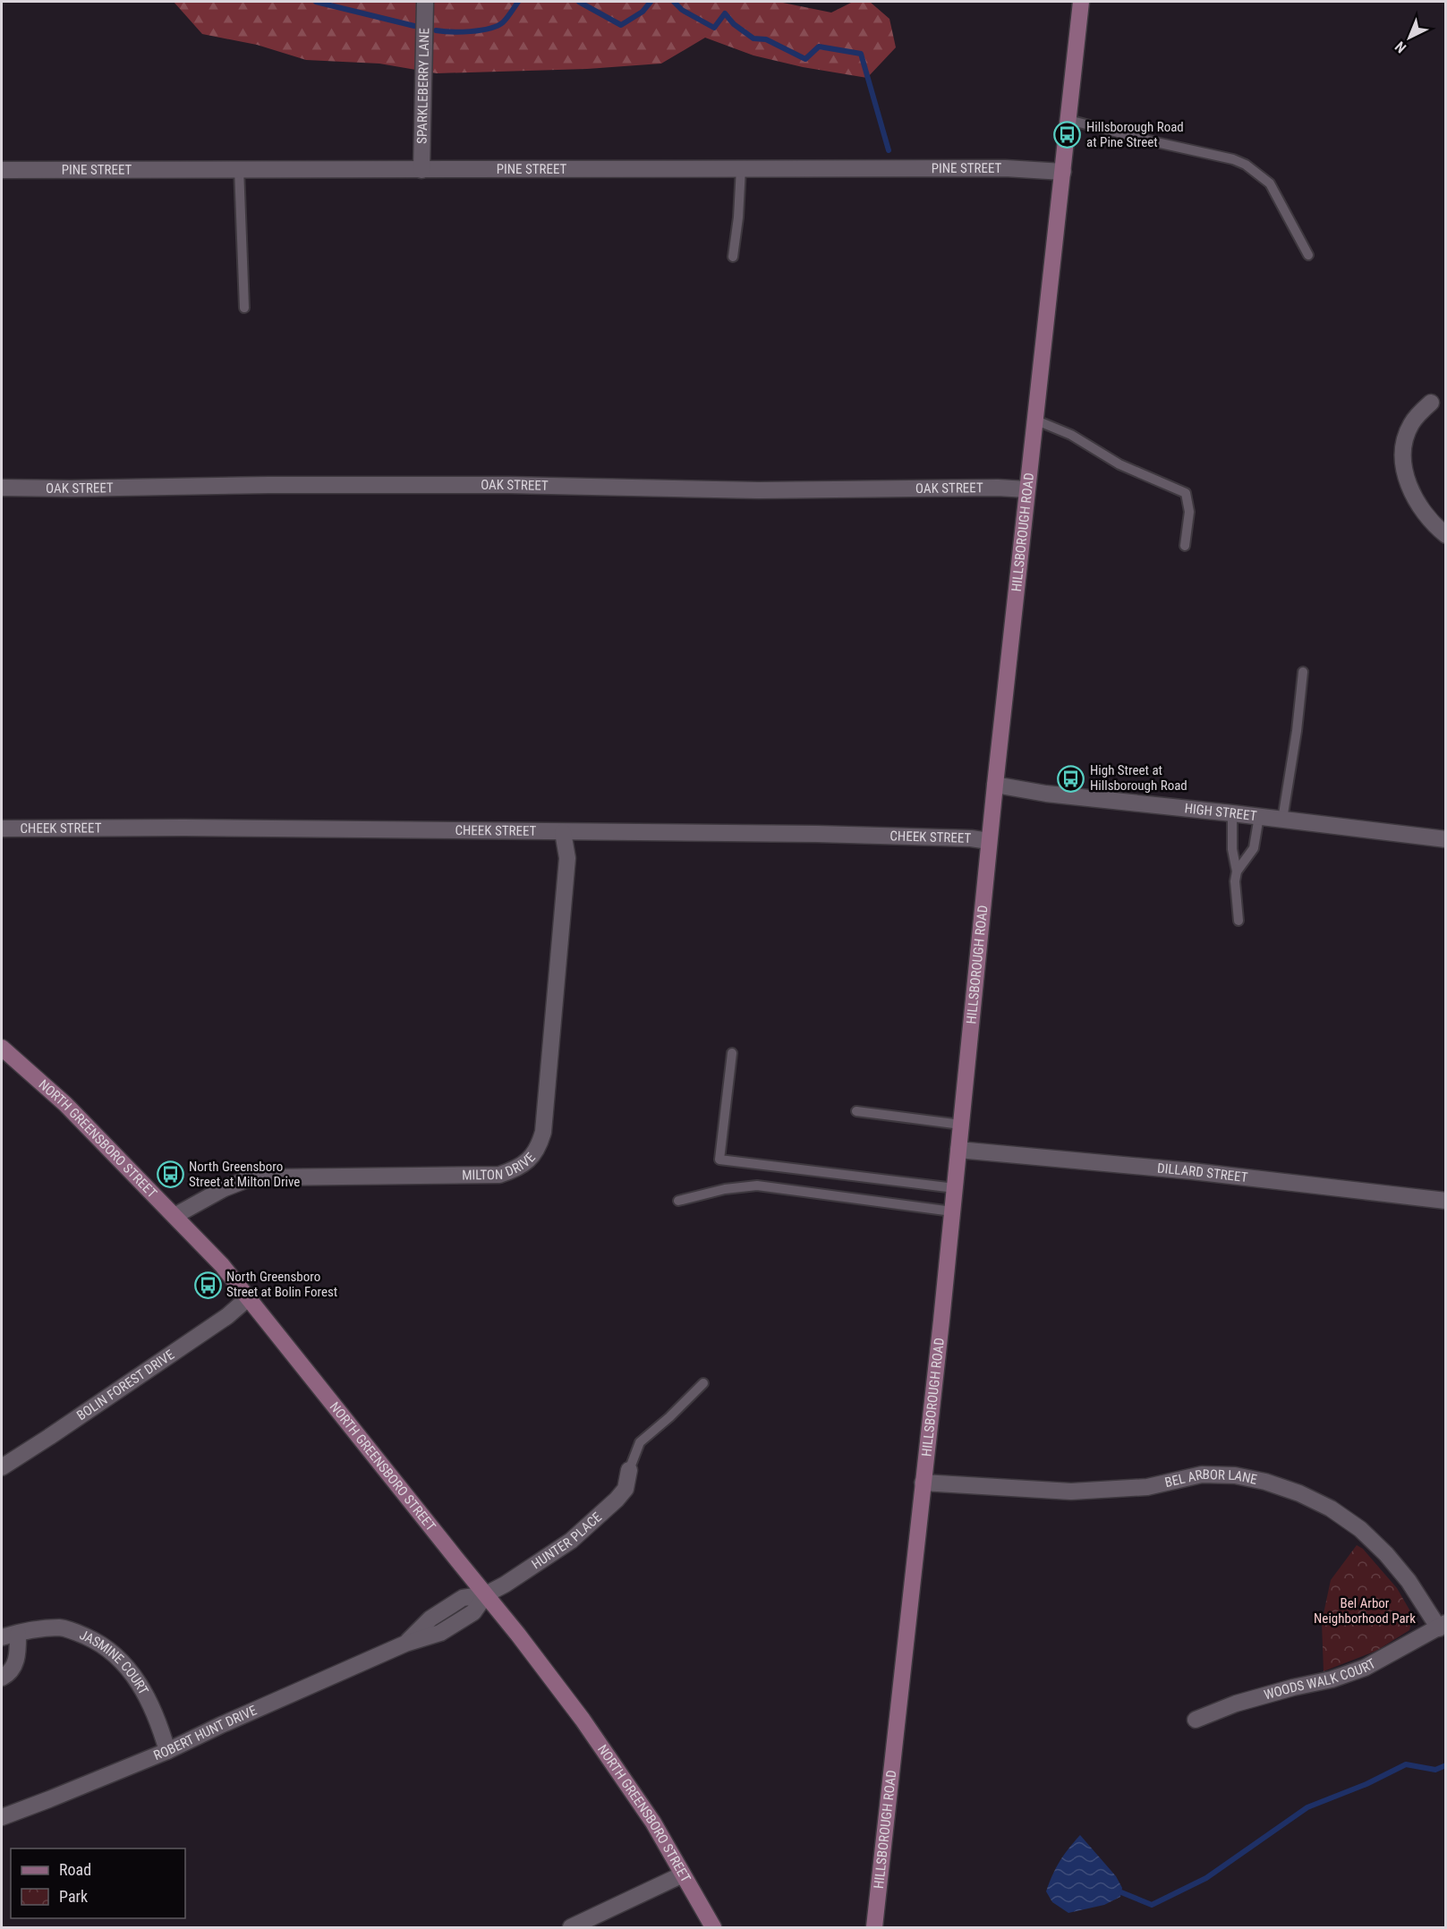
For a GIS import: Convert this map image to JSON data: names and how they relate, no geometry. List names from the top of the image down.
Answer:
{
  "streets": {
    "street": [
      "SPARKLEBERRY LANE",
      "PINE STREET",
      "OAK STREET",
      "HILLSBOROUGH ROAD",
      "HIGH STREET",
      "CHEEK STREET",
      "NORTH GREENSBORO STREET",
      "MILTON DRIVE",
      "DILLARD STREET",
      "BOLIN FOREST DRIVE",
      "BEL ARBOR LANE",
      "HUNTER PLACE",
      "JASMINE COURT",
      "WOODS WALK COURT",
      "ROBERT HUNT DRIVE"
    ]
  },
  "crossings": [
    ["SPARKLEBERRY LANE", "PINE STREET"],
    ["PINE STREET", "HILLSBOROUGH ROAD"],
    ["OAK STREET", "HILLSBOROUGH ROAD"],
    ["HILLSBOROUGH ROAD", "HIGH STREET"],
    ["HILLSBOROUGH ROAD", "CHEEK STREET"],
    ["HILLSBOROUGH ROAD", "DILLARD STREET"],
    ["HILLSBOROUGH ROAD", "BEL ARBOR LANE"],
    ["CHEEK STREET", "MILTON DRIVE"],
    ["NORTH GREENSBORO STREET", "MILTON DRIVE"],
    ["NORTH GREENSBORO STREET", "BOLIN FOREST DRIVE"],
    ["NORTH GREENSBORO STREET", "HUNTER PLACE"],
    ["NORTH GREENSBORO STREET", "ROBERT HUNT DRIVE"],
    ["BEL ARBOR LANE", "WOODS WALK COURT"],
    ["HUNTER PLACE", "ROBERT HUNT DRIVE"],
    ["JASMINE COURT", "ROBERT HUNT DRIVE"]
  ],
  "parks": ["Bel Arbor Neighborhood Park"],
  "places": {
    "bus stop": [
      "Hillsborough Road at Pine Street",
      "High Street at Hillsborough Road",
      "North Greensboro Street at Milton Drive",
      "North Greensboro Street at Bolin Forest"
    ]
  },
  "legend": ["Road", "Park"],
  "north": "bottom left"
}
